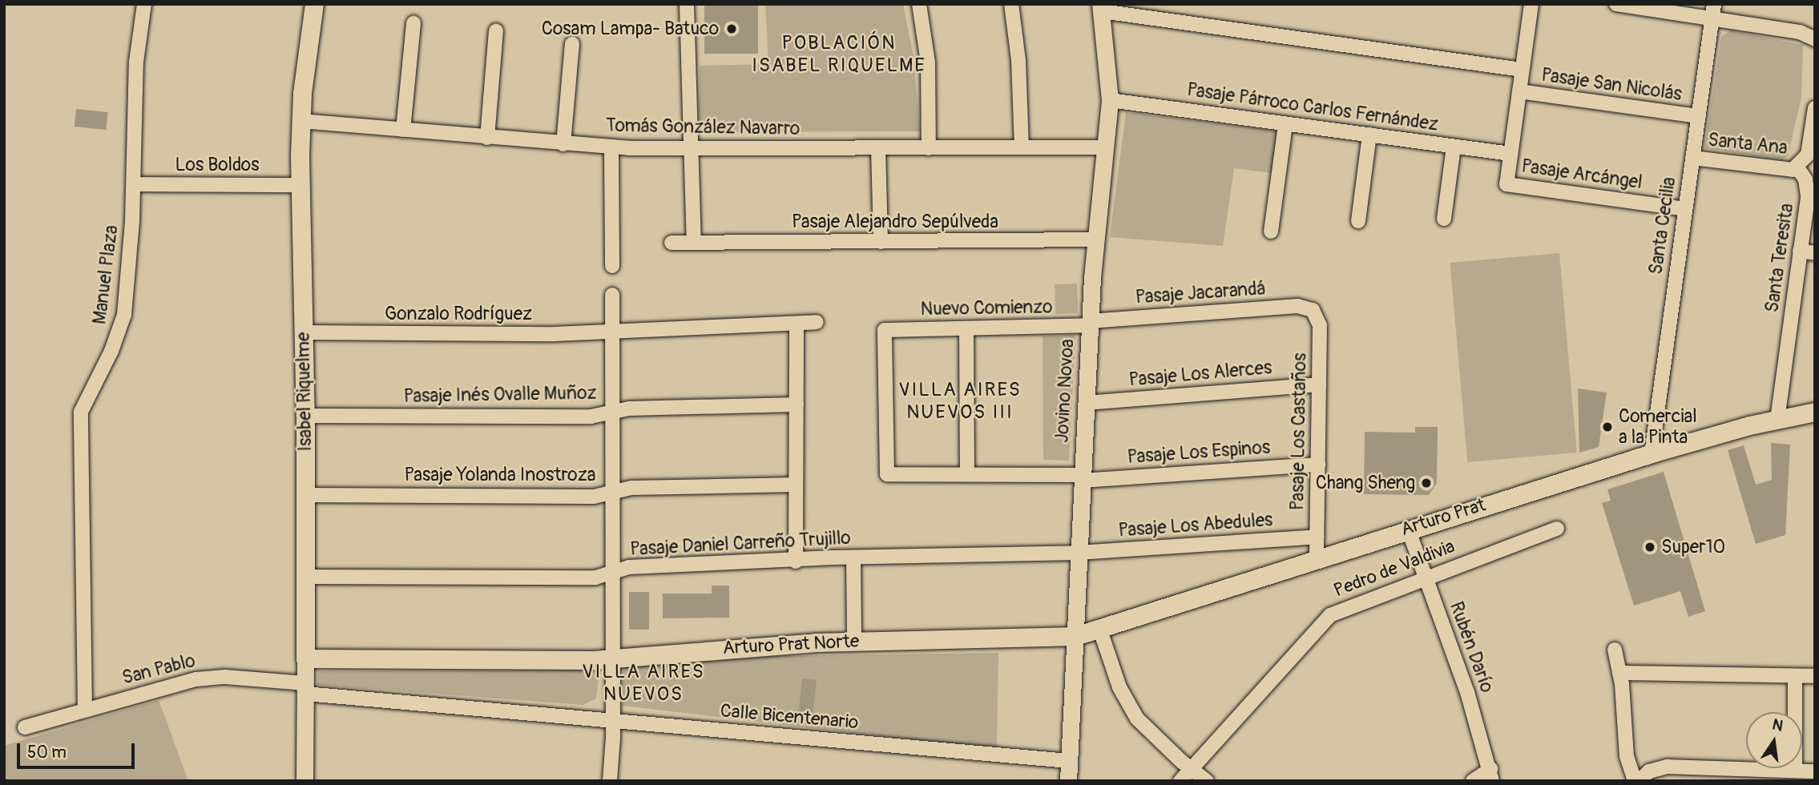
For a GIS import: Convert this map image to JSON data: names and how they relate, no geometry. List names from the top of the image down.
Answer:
{
  "streets": {
    "main road": ["Isabel Riquelme", "Arturo Prat", "Arturo Prat Norte"],
    "street": [
      "Pasaje San Nicolás",
      "Pasaje Párroco Carlos Fernández",
      "Tomás González Navarro",
      "Santa Ana",
      "Los Boldos",
      "Pasaje Arcángel",
      "Pasaje Alejandro Sepúlveda",
      "Santa Cecilia",
      "Santa Teresita",
      "Manuel Plaza",
      "Pasaje Jacarandá",
      "Nuevo Comienzo",
      "Gonzalo Rodríguez",
      "Pasaje Los Alerces",
      "Jovino Novoa",
      "Pasaje Inés Ovalle Muñoz",
      "Pasaje Los Castaños",
      "Pasaje Los Espinos",
      "Pasaje Yolanda Inostroza",
      "Pasaje Los Abedules",
      "Pasaje Daniel Carreño Trujillo",
      "Pedro de Valdivia",
      "Rubén Darío",
      "San Pablo",
      "Calle Bicentenario"
    ]
  },
  "crossings": [
    ["Pasaje San Nicolás", "Santa Cecilia"],
    ["Pasaje Párroco Carlos Fernández", "Pasaje Arcángel"],
    ["Pasaje Párroco Carlos Fernández", "Jovino Novoa"],
    ["Tomás González Navarro", "Jovino Novoa"],
    ["Tomás González Navarro", "Isabel Riquelme"],
    ["Santa Ana", "Santa Cecilia"],
    ["Santa Ana", "Santa Teresita"],
    ["Los Boldos", "Manuel Plaza"],
    ["Los Boldos", "Isabel Riquelme"],
    ["Pasaje Arcángel", "Santa Cecilia"],
    ["Pasaje Alejandro Sepúlveda", "Jovino Novoa"],
    ["Santa Cecilia", "Arturo Prat"],
    ["Santa Teresita", "Arturo Prat"],
    ["Manuel Plaza", "San Pablo"],
    ["Pasaje Jacarandá", "Nuevo Comienzo"],
    ["Pasaje Jacarandá", "Jovino Novoa"],
    ["Pasaje Jacarandá", "Pasaje Los Castaños"],
    ["Nuevo Comienzo", "Jovino Novoa"],
    ["Gonzalo Rodríguez", "Isabel Riquelme"],
    ["Pasaje Los Alerces", "Jovino Novoa"],
    ["Pasaje Los Alerces", "Pasaje Los Castaños"],
    ["Jovino Novoa", "Pasaje Los Espinos"],
    ["Jovino Novoa", "Arturo Prat"],
    ["Jovino Novoa", "Pasaje Los Abedules"],
    ["Jovino Novoa", "Pasaje Daniel Carreño Trujillo"],
    ["Jovino Novoa", "Arturo Prat Norte"],
    ["Jovino Novoa", "Calle Bicentenario"],
    ["Isabel Riquelme", "Pasaje Inés Ovalle Muñoz"],
    ["Isabel Riquelme", "Pasaje Yolanda Inostroza"],
    ["Isabel Riquelme", "Pasaje Daniel Carreño Trujillo"],
    ["Isabel Riquelme", "Arturo Prat Norte"],
    ["Isabel Riquelme", "San Pablo"],
    ["Isabel Riquelme", "Calle Bicentenario"],
    ["Pasaje Los Castaños", "Pasaje Los Espinos"],
    ["Pasaje Los Castaños", "Arturo Prat"],
    ["Pasaje Los Castaños", "Pasaje Los Abedules"],
    ["Arturo Prat", "Arturo Prat Norte"],
    ["Arturo Prat", "Rubén Darío"],
    ["Pasaje Los Abedules", "Pasaje Daniel Carreño Trujillo"],
    ["Pedro de Valdivia", "Rubén Darío"],
    ["San Pablo", "Calle Bicentenario"]
  ],
  "districts": ["POBLACIÓN ISABEL RIQUELME", "VILLA AIRES NUEVOS III", "VILLA AIRES NUEVOS"],
  "places": [
    "Cosam Lampa- Batuco",
    "Comercial a la Pinta",
    "Chang Sheng",
    "Super10"
  ],
  "scale_bar": "50 m",
  "north": "top"
}
